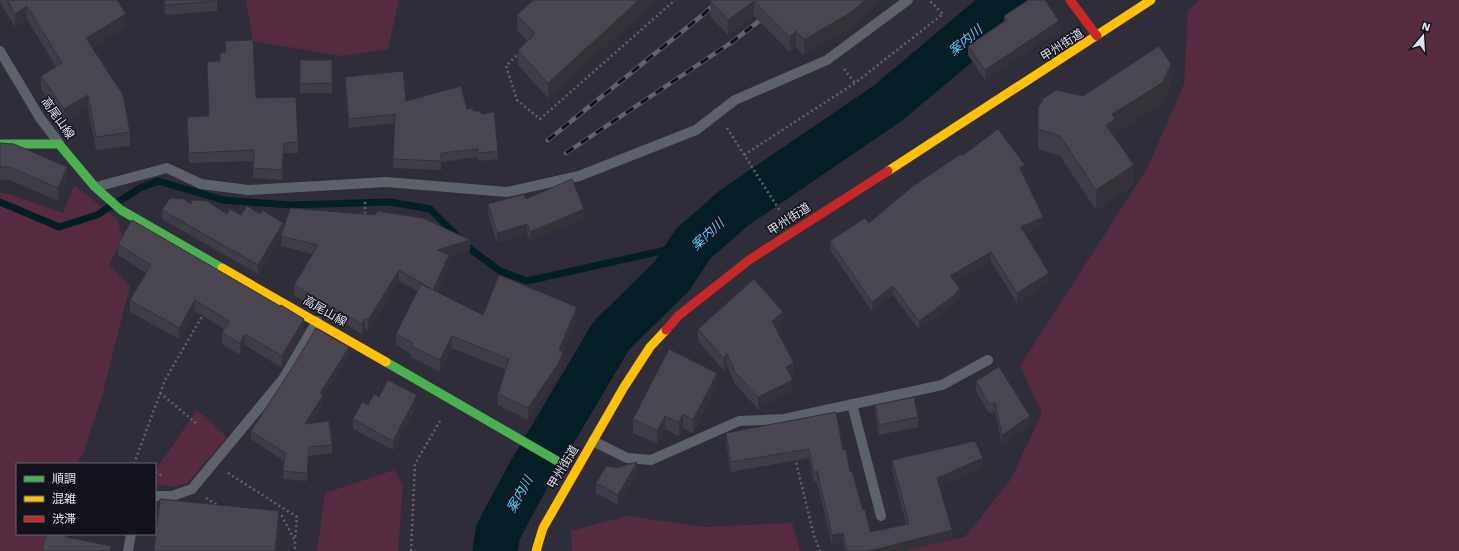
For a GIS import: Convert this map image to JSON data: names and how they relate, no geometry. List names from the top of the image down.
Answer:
{
  "streets": {
    "main road": ["甲州街道", "高尾山線"]
  },
  "water": ["案内川"],
  "legend": ["順調", "混雑", "渋滞"],
  "north": "top"
}
